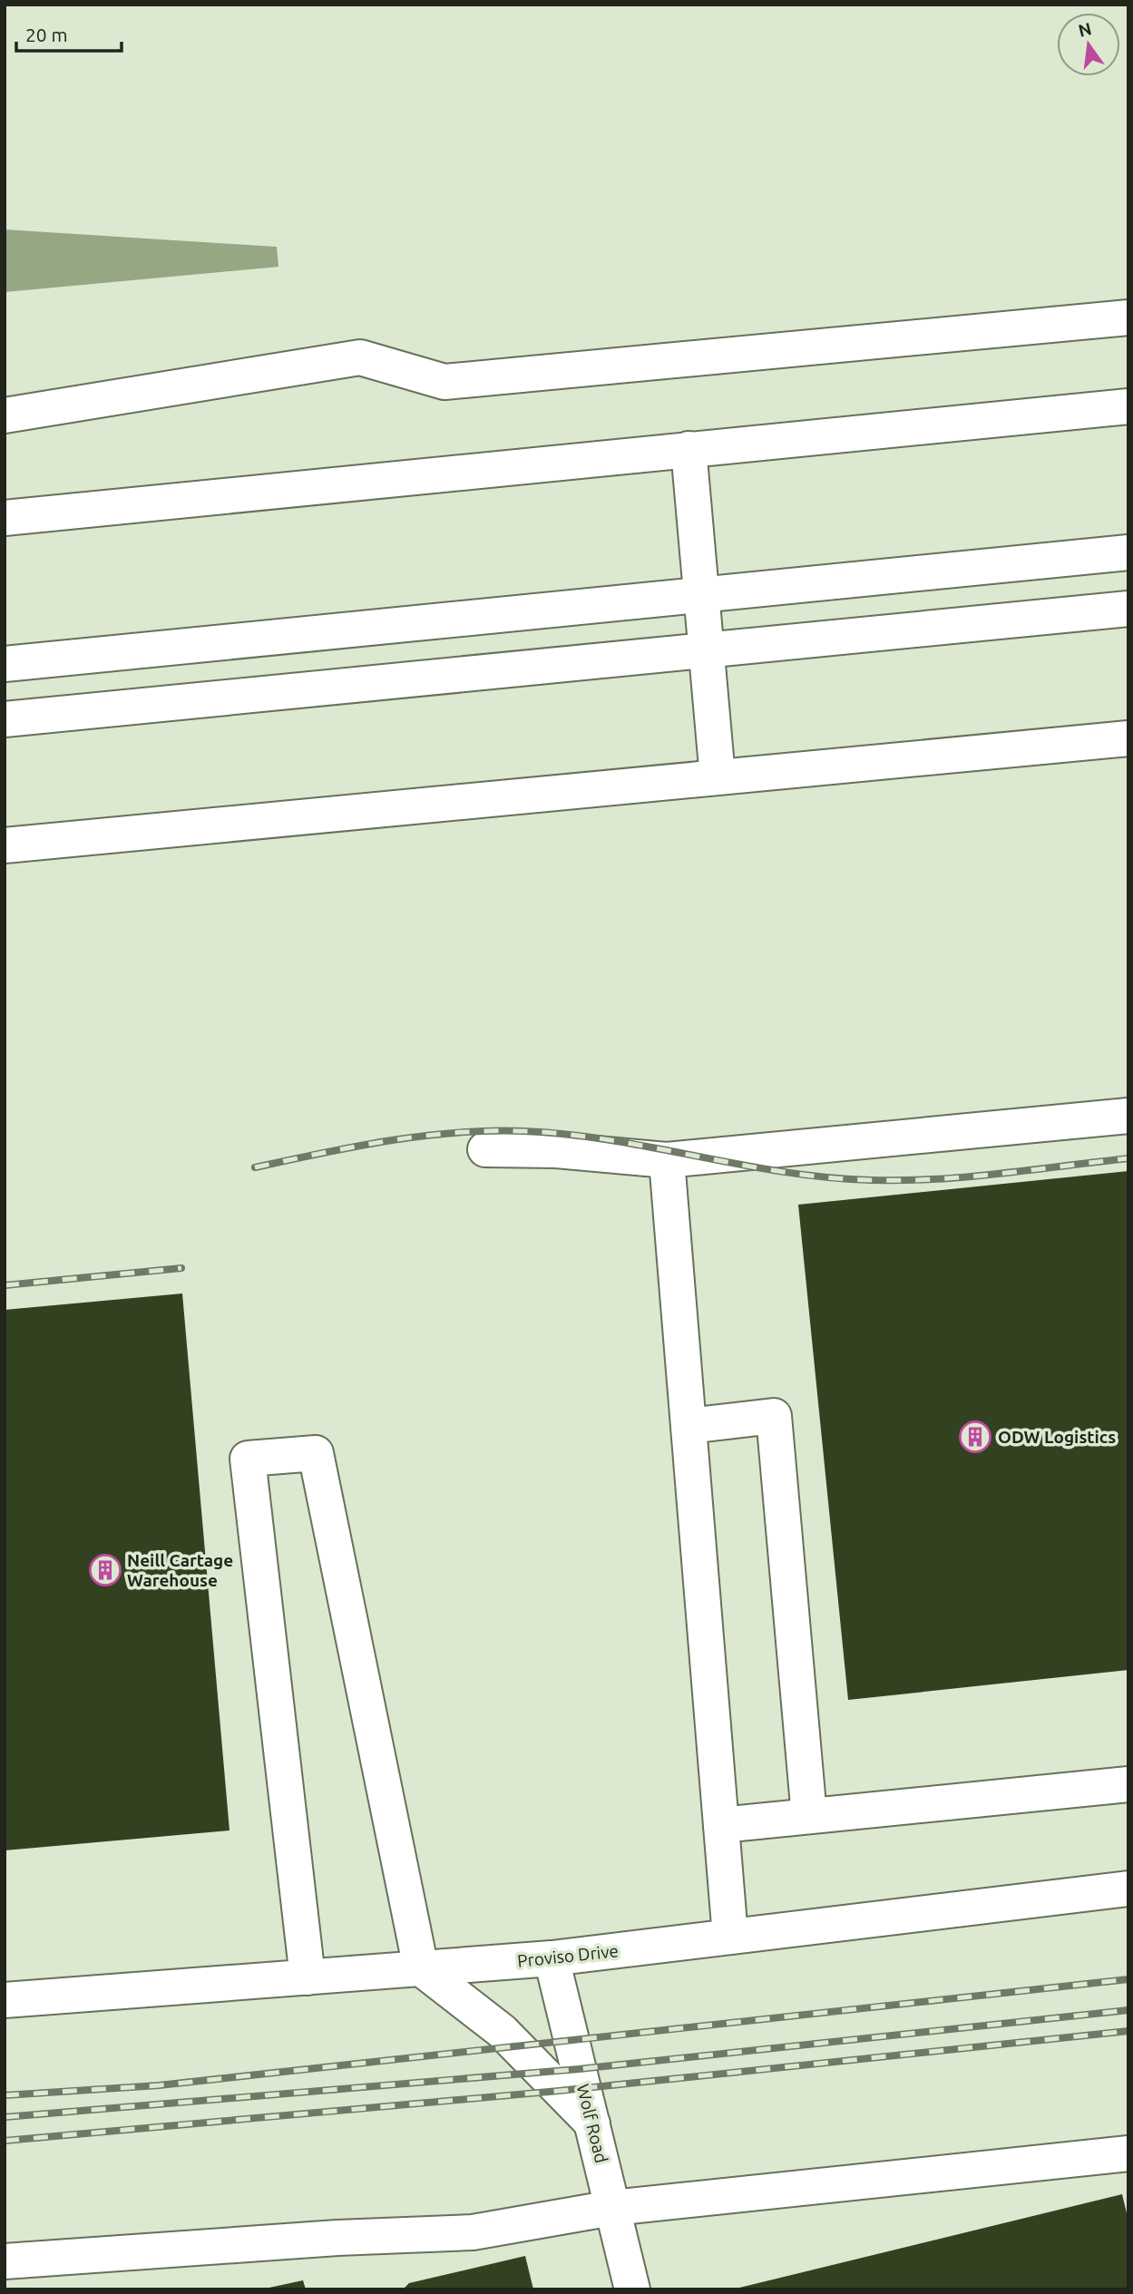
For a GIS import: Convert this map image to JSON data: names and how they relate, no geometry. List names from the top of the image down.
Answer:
{
  "streets": {
    "street": ["Proviso Drive", "Wolf Road"]
  },
  "crossings": [
    ["Proviso Drive", "Wolf Road"]
  ],
  "places": {
    "building": ["ODW Logistics", "Neill Cartage Warehouse"]
  },
  "scale_bar": "20 m",
  "north": "top"
}
